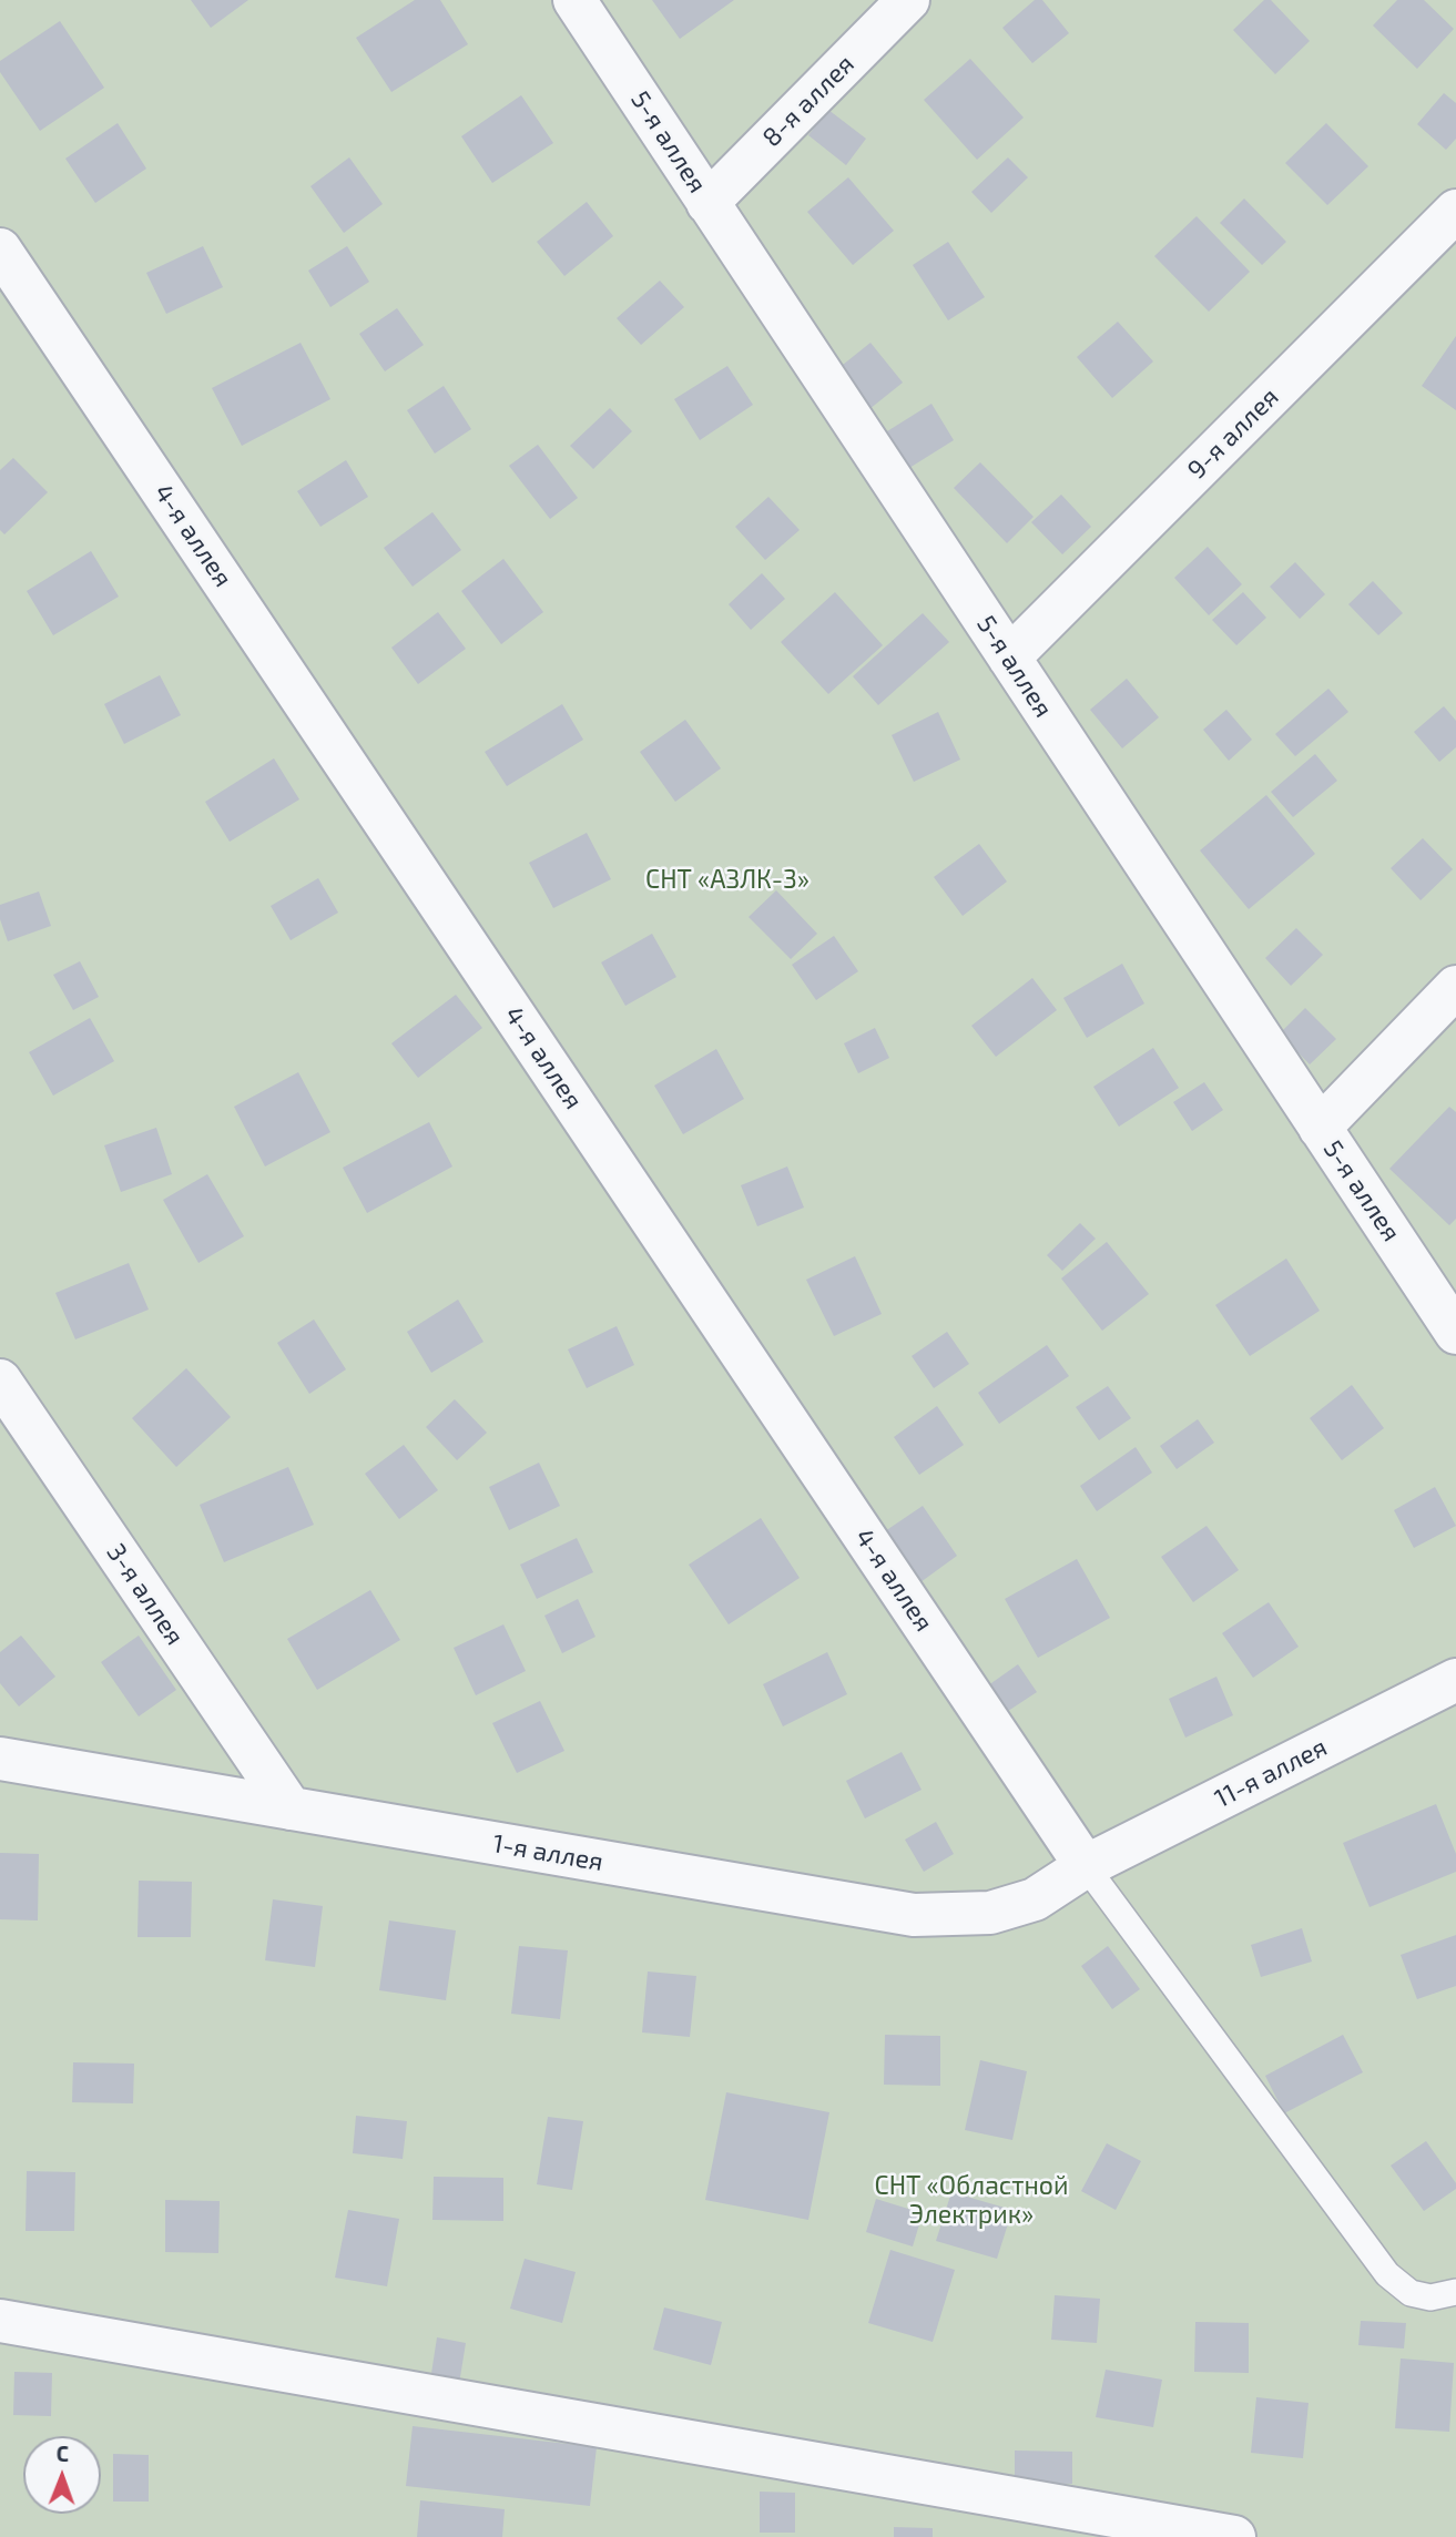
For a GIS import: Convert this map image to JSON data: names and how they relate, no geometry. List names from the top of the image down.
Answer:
{
  "streets": {
    "street": [
      "8-я аллея",
      "5-я аллея",
      "9-я аллея",
      "4-я аллея",
      "3-я аллея",
      "11-я аллея",
      "1-я аллея"
    ]
  },
  "crossings": [
    ["8-я аллея", "5-я аллея"],
    ["5-я аллея", "9-я аллея"],
    ["4-я аллея", "11-я аллея"],
    ["4-я аллея", "1-я аллея"],
    ["3-я аллея", "1-я аллея"],
    ["11-я аллея", "1-я аллея"]
  ],
  "parks": ["СНТ «АЗЛК-3»", "СНТ «Областной Электрик»"],
  "north": "top"
}
